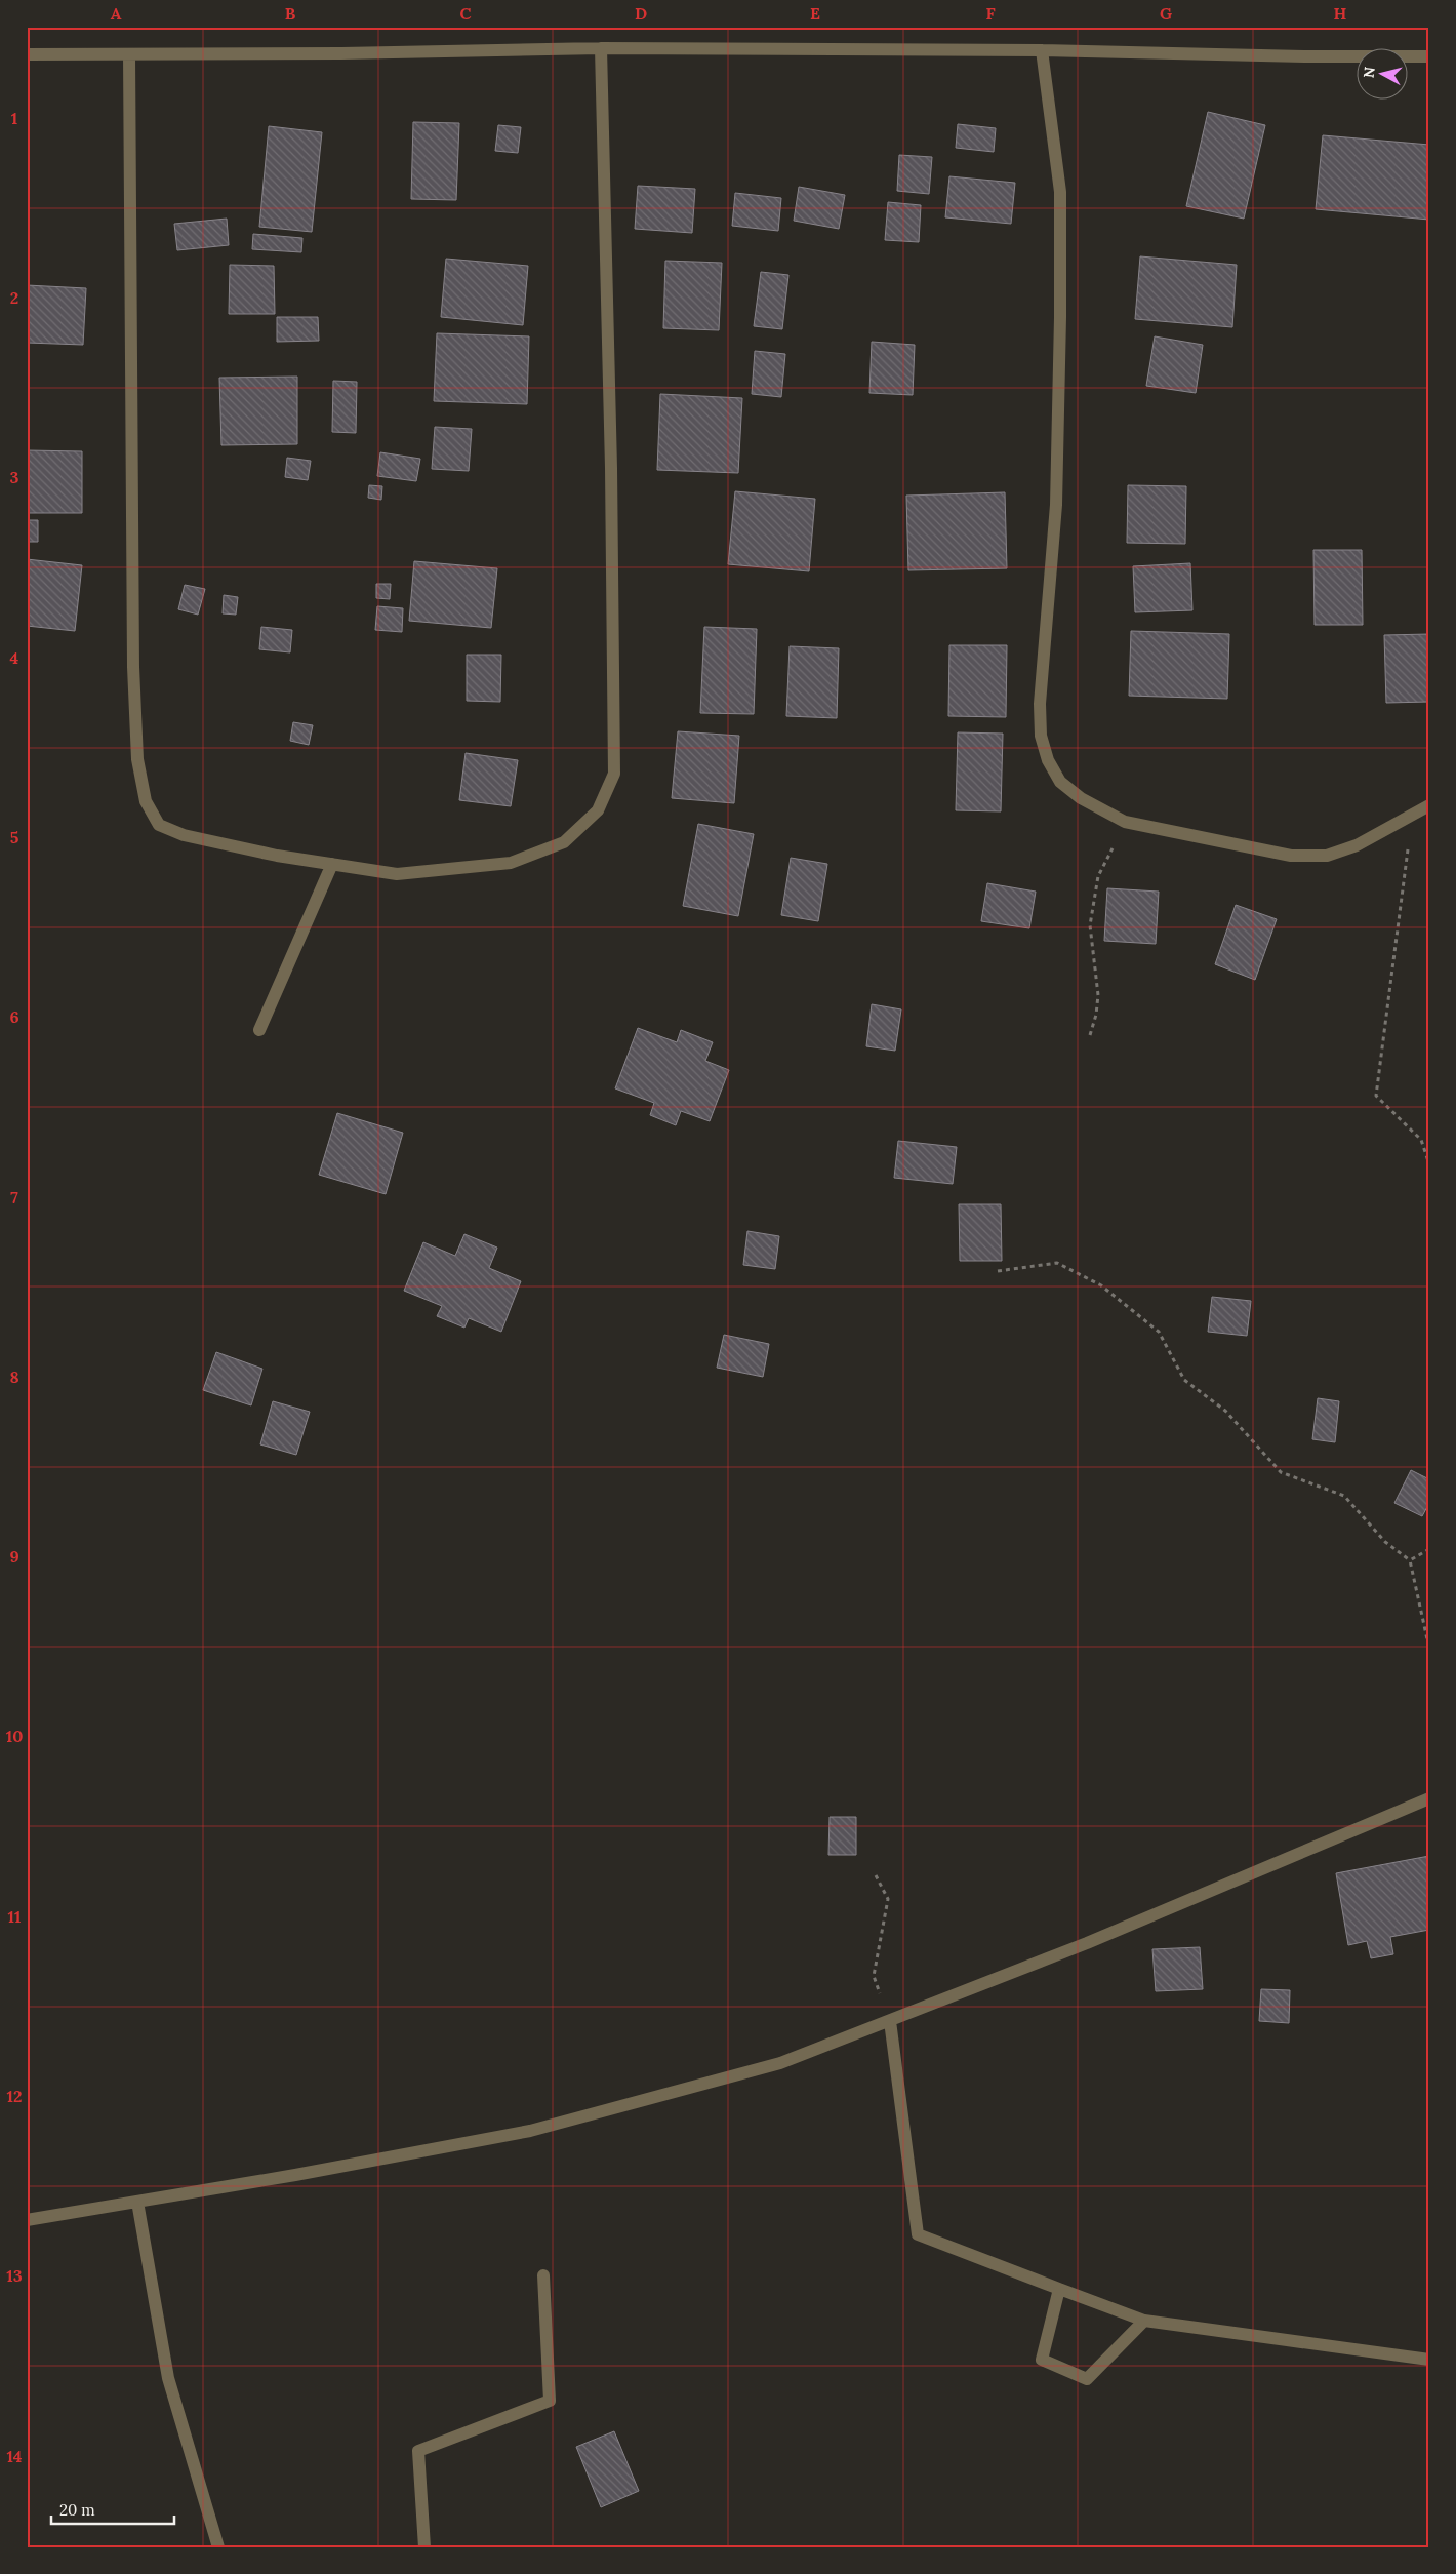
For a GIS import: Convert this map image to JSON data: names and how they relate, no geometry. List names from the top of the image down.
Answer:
{
  "scale_bar": "20 m",
  "north": "left",
  "grid": {
    "columns": [
      "A",
      "B",
      "C",
      "D",
      "E",
      "F",
      "G",
      "H"
    ],
    "rows": [
      "1",
      "2",
      "3",
      "4",
      "5",
      "6",
      "7",
      "8",
      "9",
      "10",
      "11",
      "12",
      "13",
      "14"
    ]
  }
}
